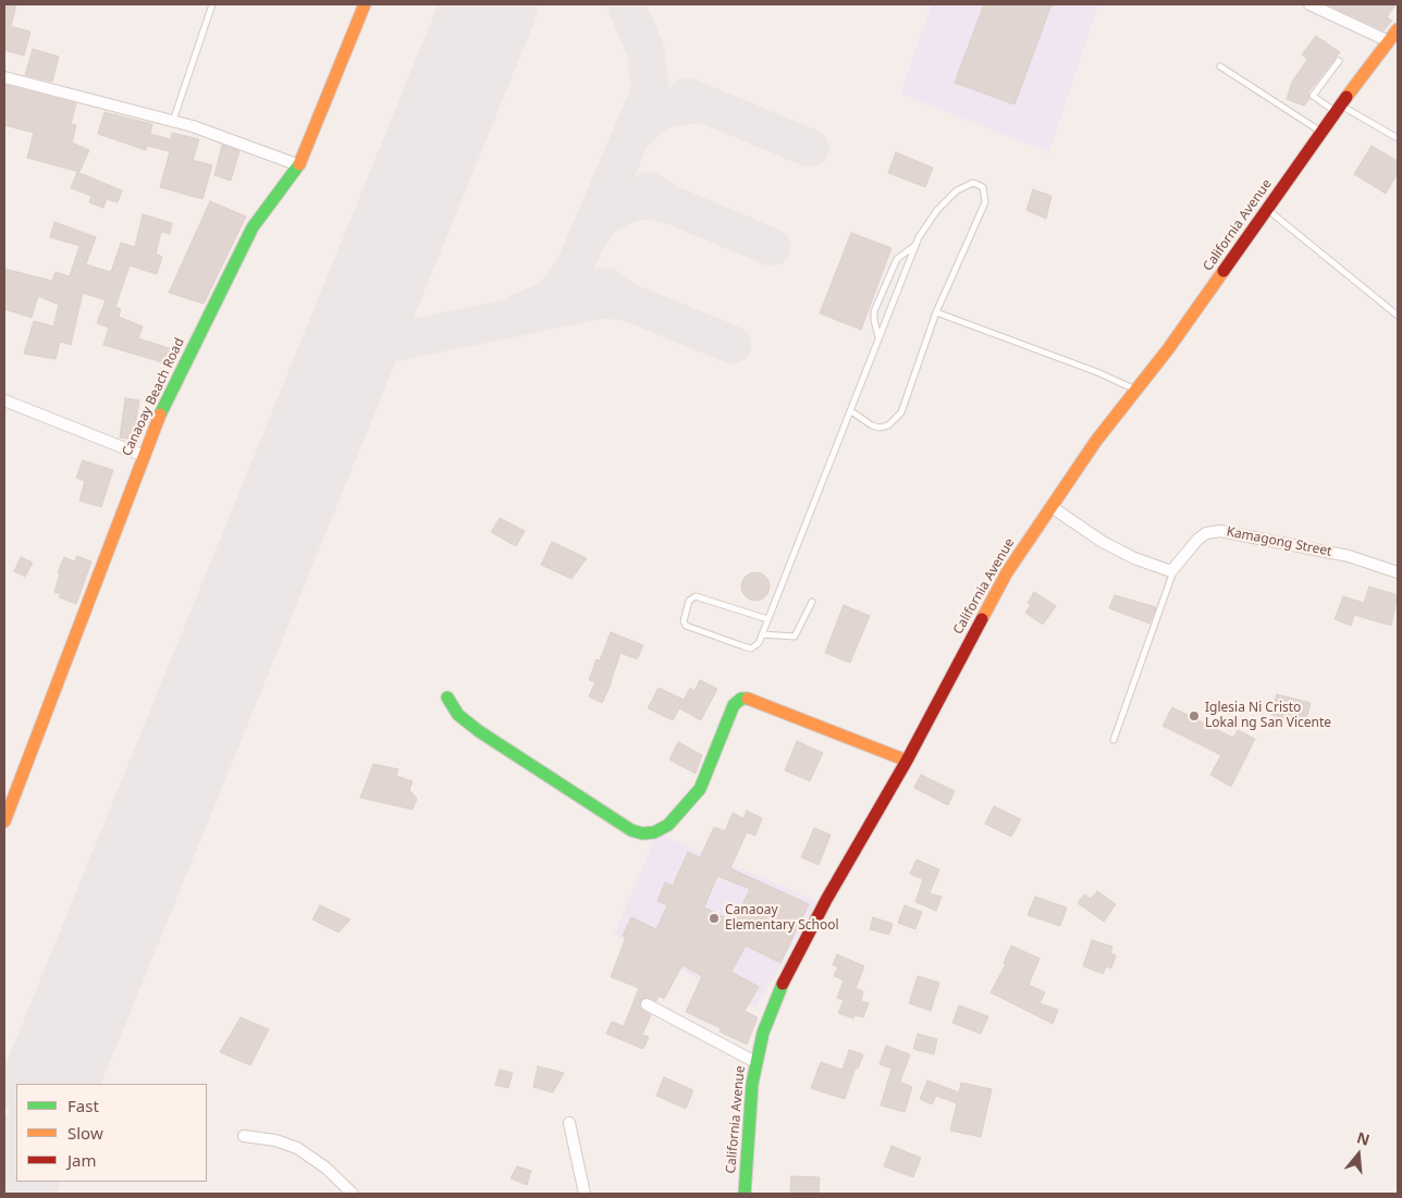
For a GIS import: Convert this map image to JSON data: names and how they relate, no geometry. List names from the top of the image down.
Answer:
{
  "streets": {
    "street": ["California Avenue", "Canaoay Beach Road", "Kamagong Street"]
  },
  "places": ["Iglesia Ni Cristo Lokal ng San Vicente", "Canaoay Elementary School"],
  "legend": ["Fast", "Slow", "Jam"],
  "north": "top"
}
